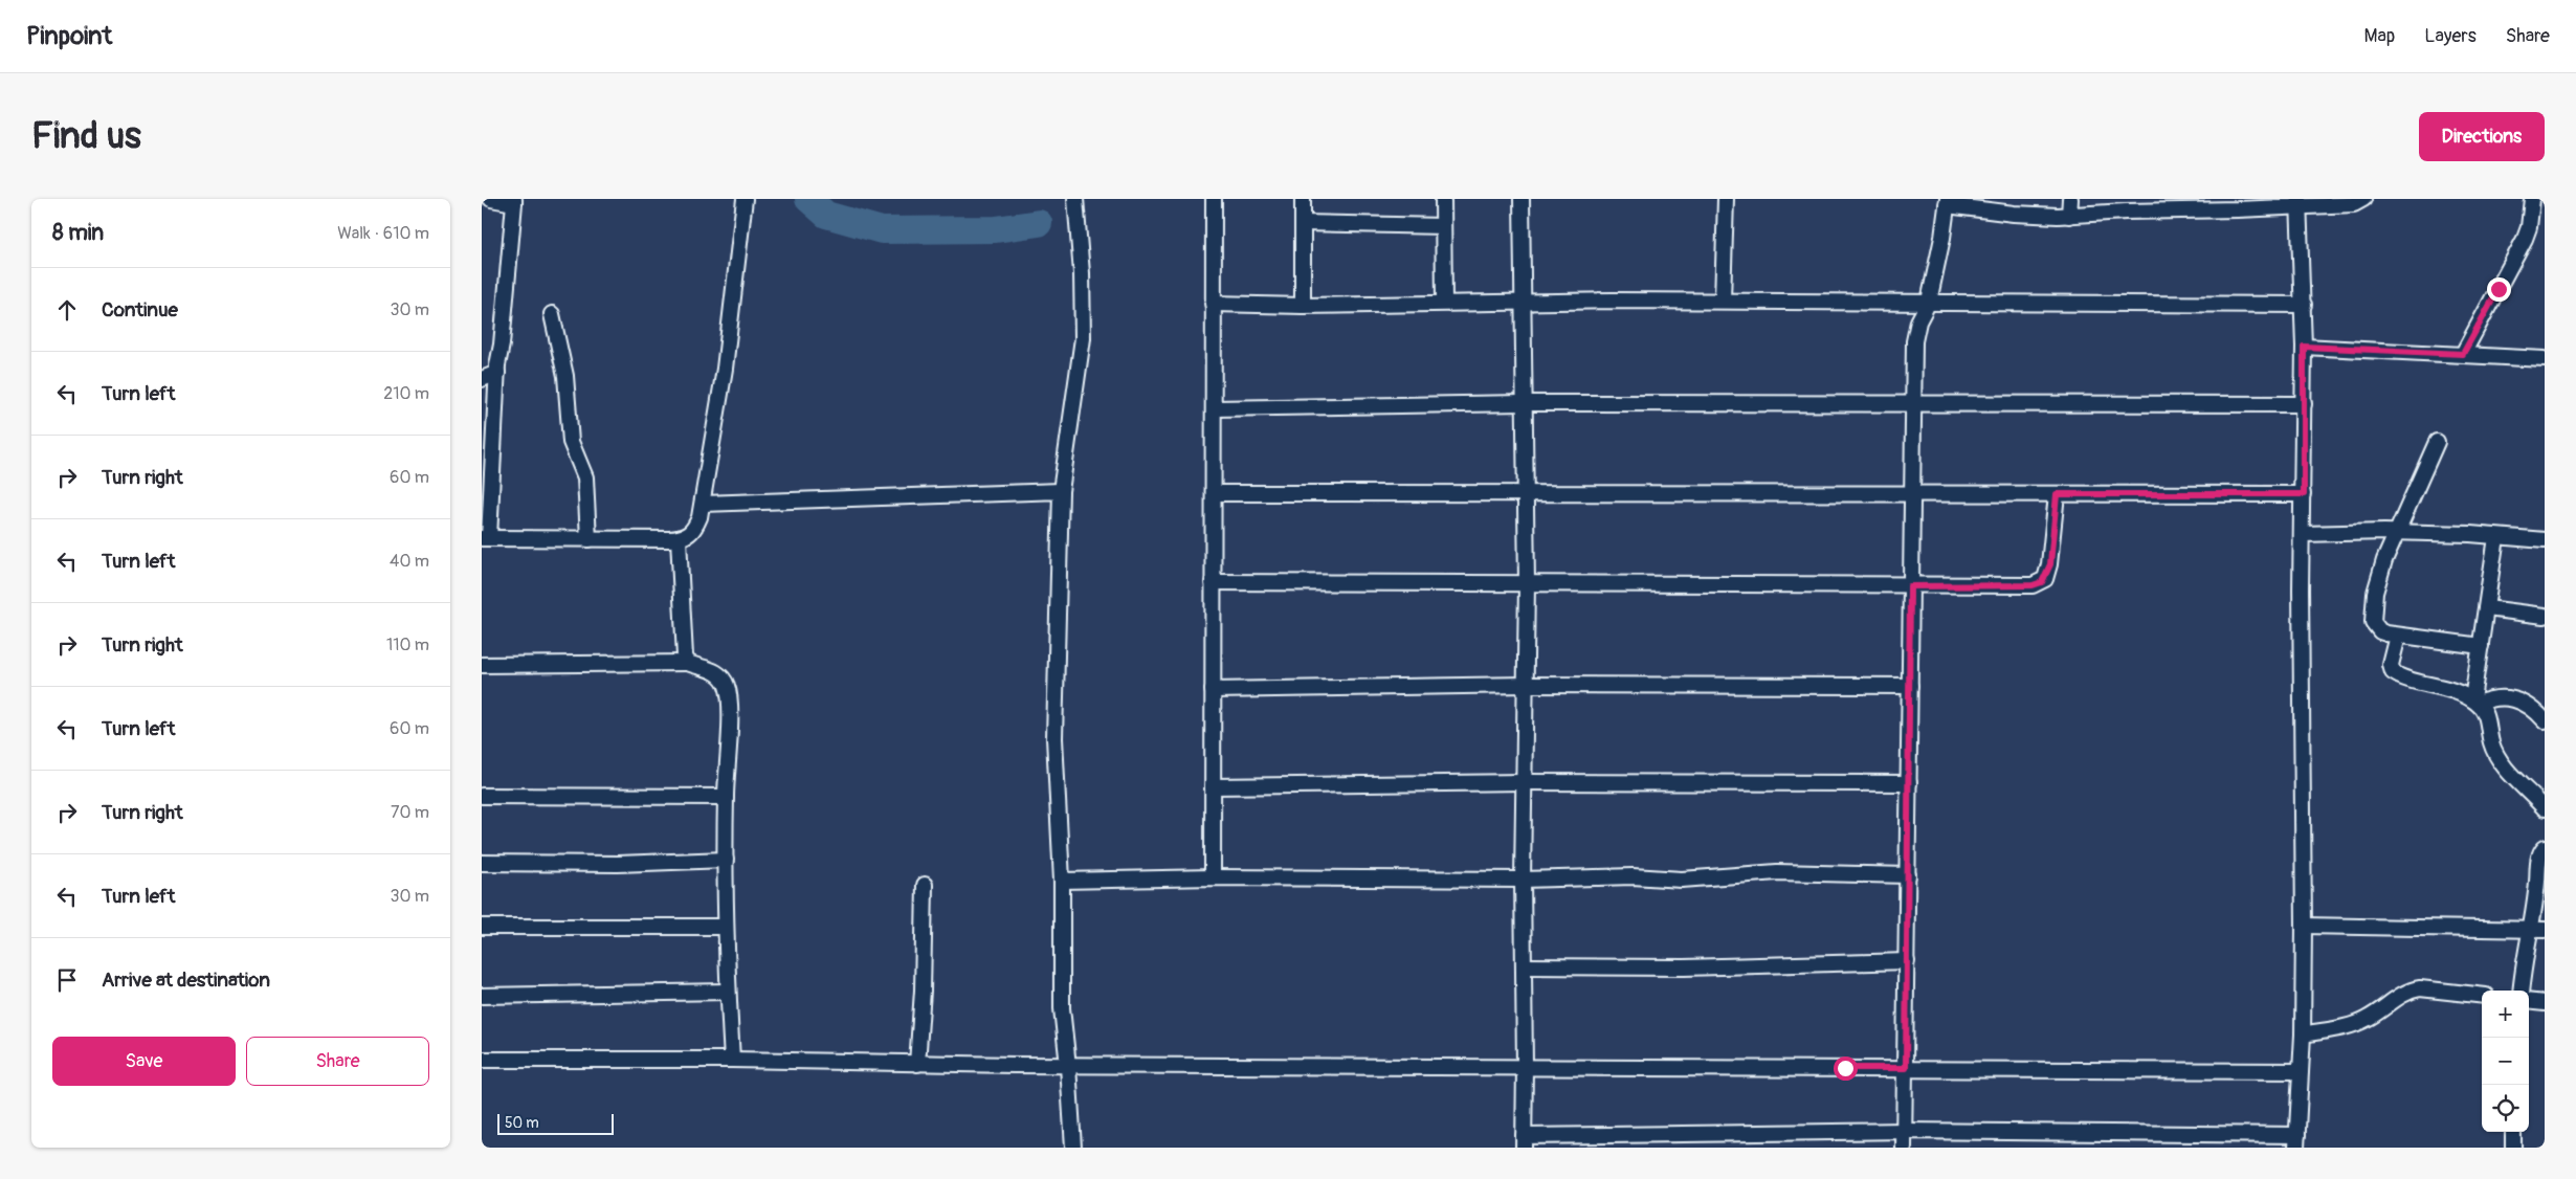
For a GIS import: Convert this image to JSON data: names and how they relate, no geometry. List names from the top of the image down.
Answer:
{
  "scale_bar": "50 m",
  "page": {
    "header": "Pinpoint",
    "nav": ["Map", "Layers", "Share"],
    "buttons": [
      "Directions",
      ["Save", "Share"]
    ],
    "title": "Find us",
    "heading": ["8 min", "Walk · 610 m"],
    "list": [
      ["Continue", "30 m"],
      ["Turn left", "210 m"],
      ["Turn right", "60 m"],
      ["Turn left", "40 m"],
      ["Turn right", "110 m"],
      ["Turn left", "60 m"],
      ["Turn right", "70 m"],
      ["Turn left", "30 m"],
      "Arrive at destination"
    ],
    "map_buttons": ["+", "−"],
    "scale": "50 m"
  }
}
